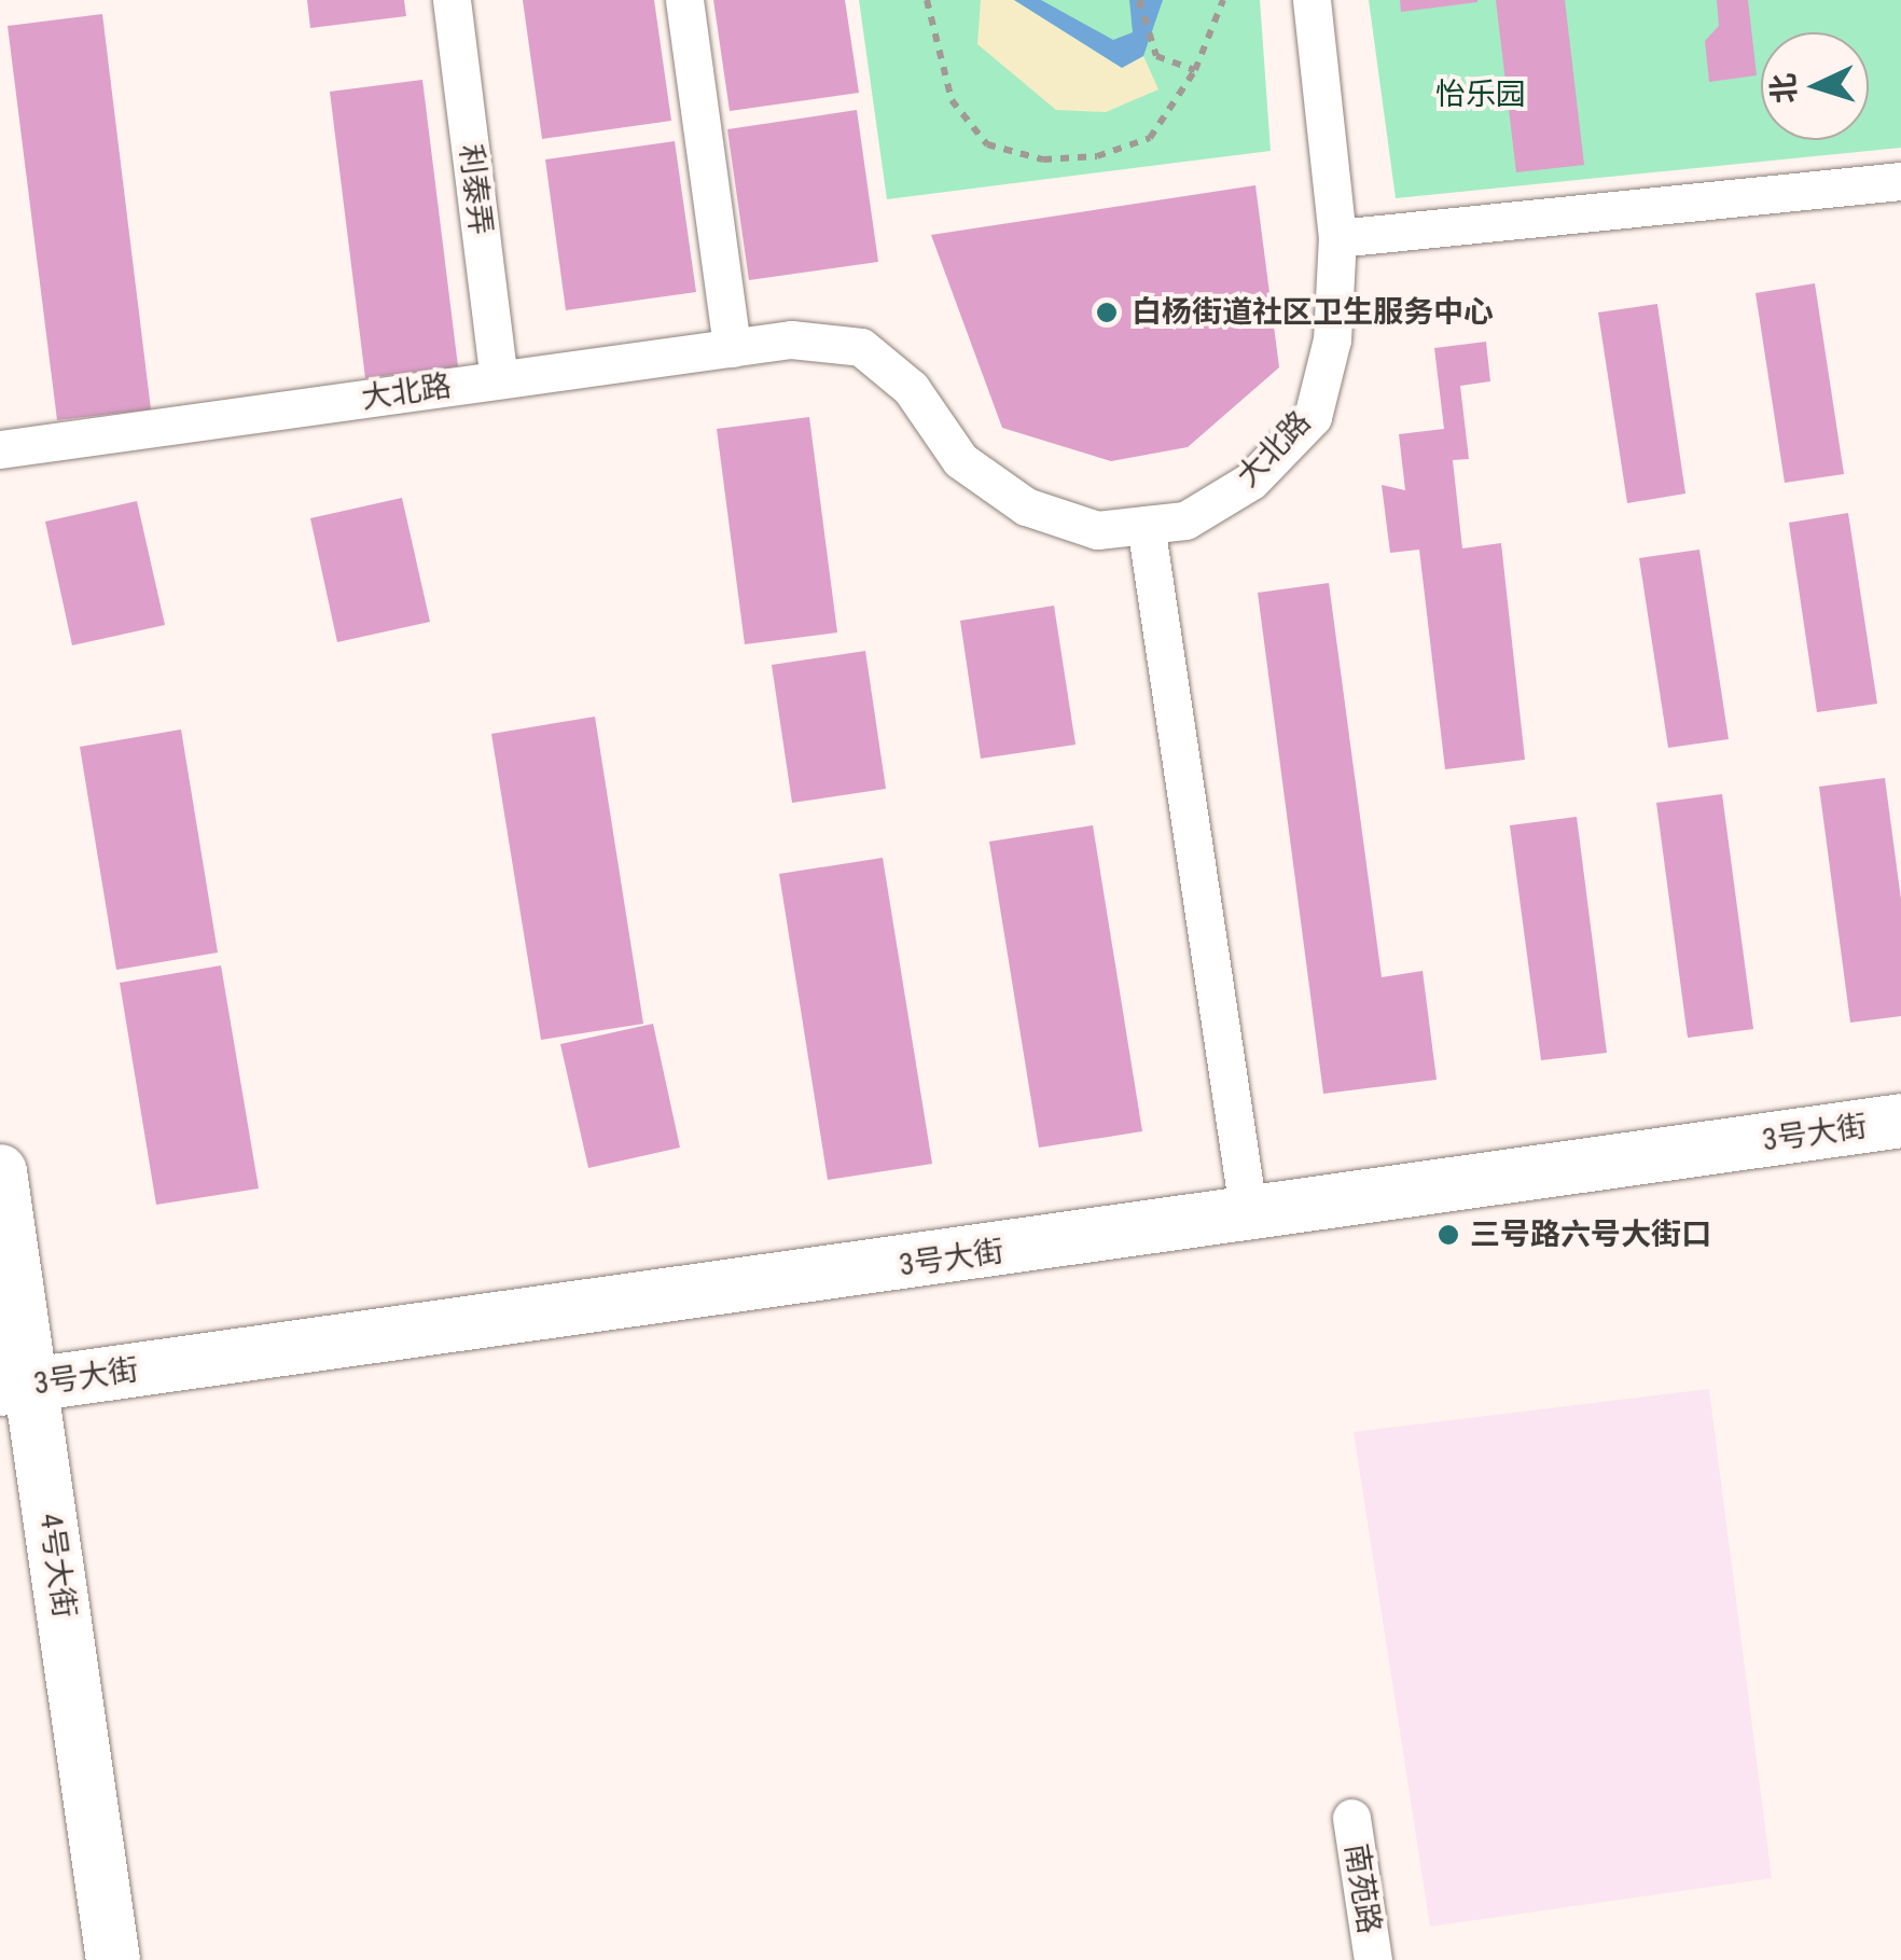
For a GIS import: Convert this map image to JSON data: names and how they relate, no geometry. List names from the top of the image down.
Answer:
{
  "streets": {
    "street": [
      "利泰弄",
      "大北路",
      "3号大街",
      "4号大街",
      "南苑路"
    ]
  },
  "crossings": [
    ["利泰弄", "大北路"],
    ["3号大街", "4号大街"]
  ],
  "parks": ["怡乐园"],
  "places": ["白杨街道社区卫生服务中心", "三号路六号大街口"],
  "north": "left"
}
